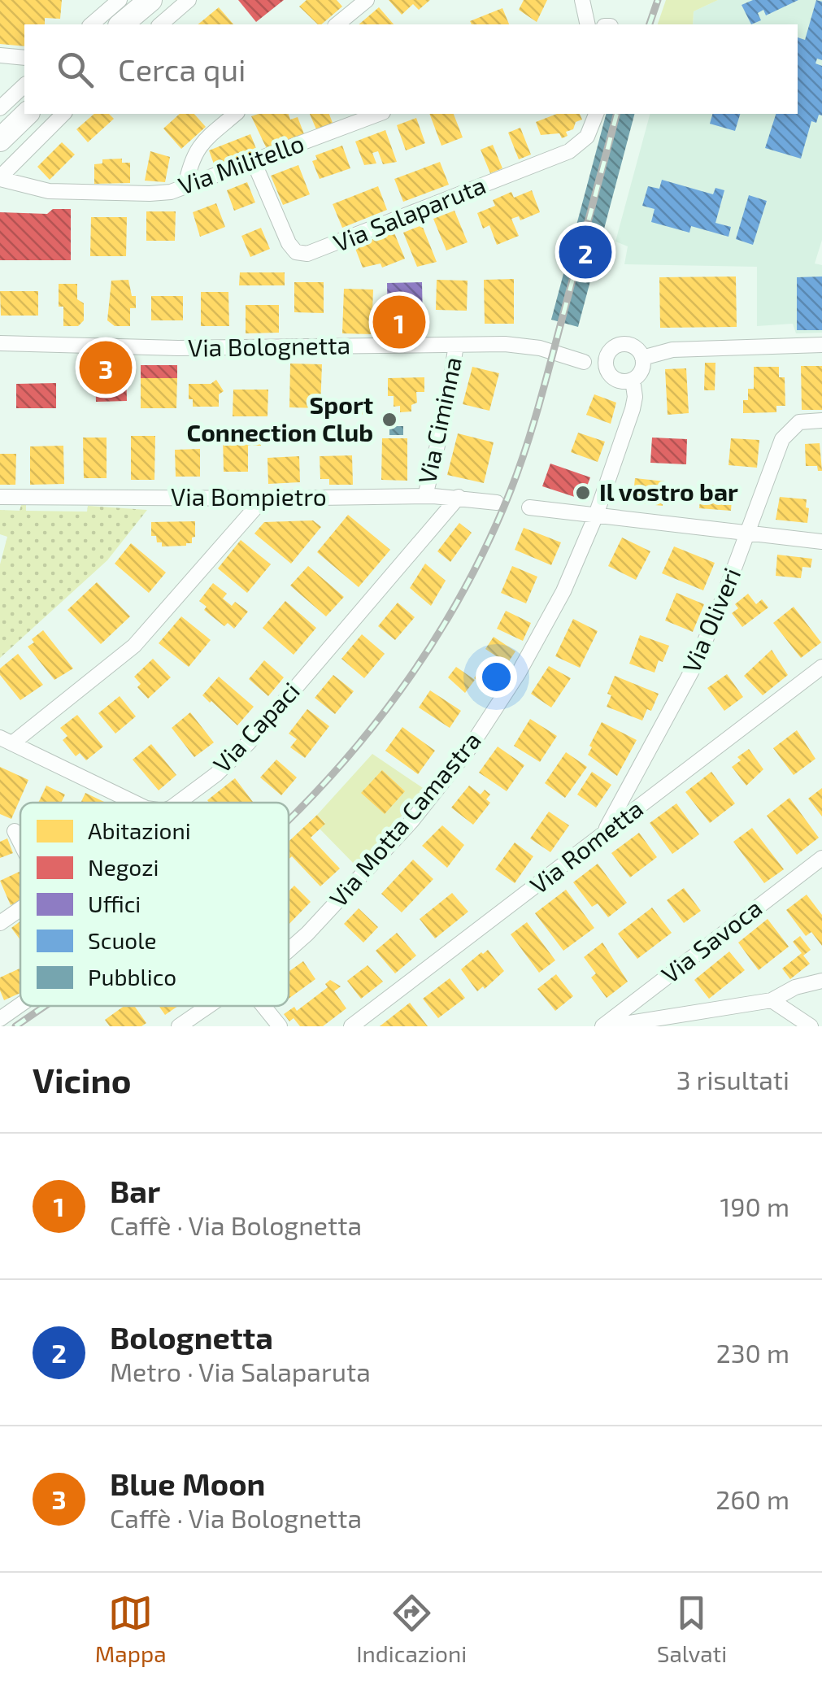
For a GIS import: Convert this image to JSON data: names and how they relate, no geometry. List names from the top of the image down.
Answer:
{
  "streets": {
    "street": [
      "Via Militello",
      "Via Salaparuta",
      "Via Bolognetta",
      "Via Ciminna",
      "Via Bompietro",
      "Via Oliveri",
      "Via Capaci",
      "Via Motta Camastra",
      "Via Rometta",
      "Via Savoca"
    ]
  },
  "crossings": [
    ["Via Militello", "Via Salaparuta"],
    ["Via Bolognetta", "Via Ciminna"],
    ["Via Bolognetta", "Via Motta Camastra"],
    ["Via Ciminna", "Via Bompietro"],
    ["Via Bompietro", "Via Capaci"],
    ["Via Oliveri", "Via Rometta"]
  ],
  "places": ["Sport Connection Club", "Il vostro bar"],
  "legend": [
    "Abitazioni",
    "Negozi",
    "Uffici",
    "Scuole",
    "Pubblico"
  ],
  "page": {
    "search": "Cerca qui",
    "pins": ["2", "1", "3"],
    "heading": ["Vicino", "3 risultati"],
    "list": [
      {
        "mark": "1",
        "name": "Bar",
        "note": "Caffè · Via Bolognetta",
        "value": "190 m"
      },
      {
        "mark": "2",
        "name": "Bolognetta",
        "note": "Metro · Via Salaparuta",
        "value": "230 m"
      },
      {
        "mark": "3",
        "name": "Blue Moon",
        "note": "Caffè · Via Bolognetta",
        "value": "260 m"
      }
    ],
    "nav": ["Mappa", "Indicazioni", "Salvati"]
  }
}
